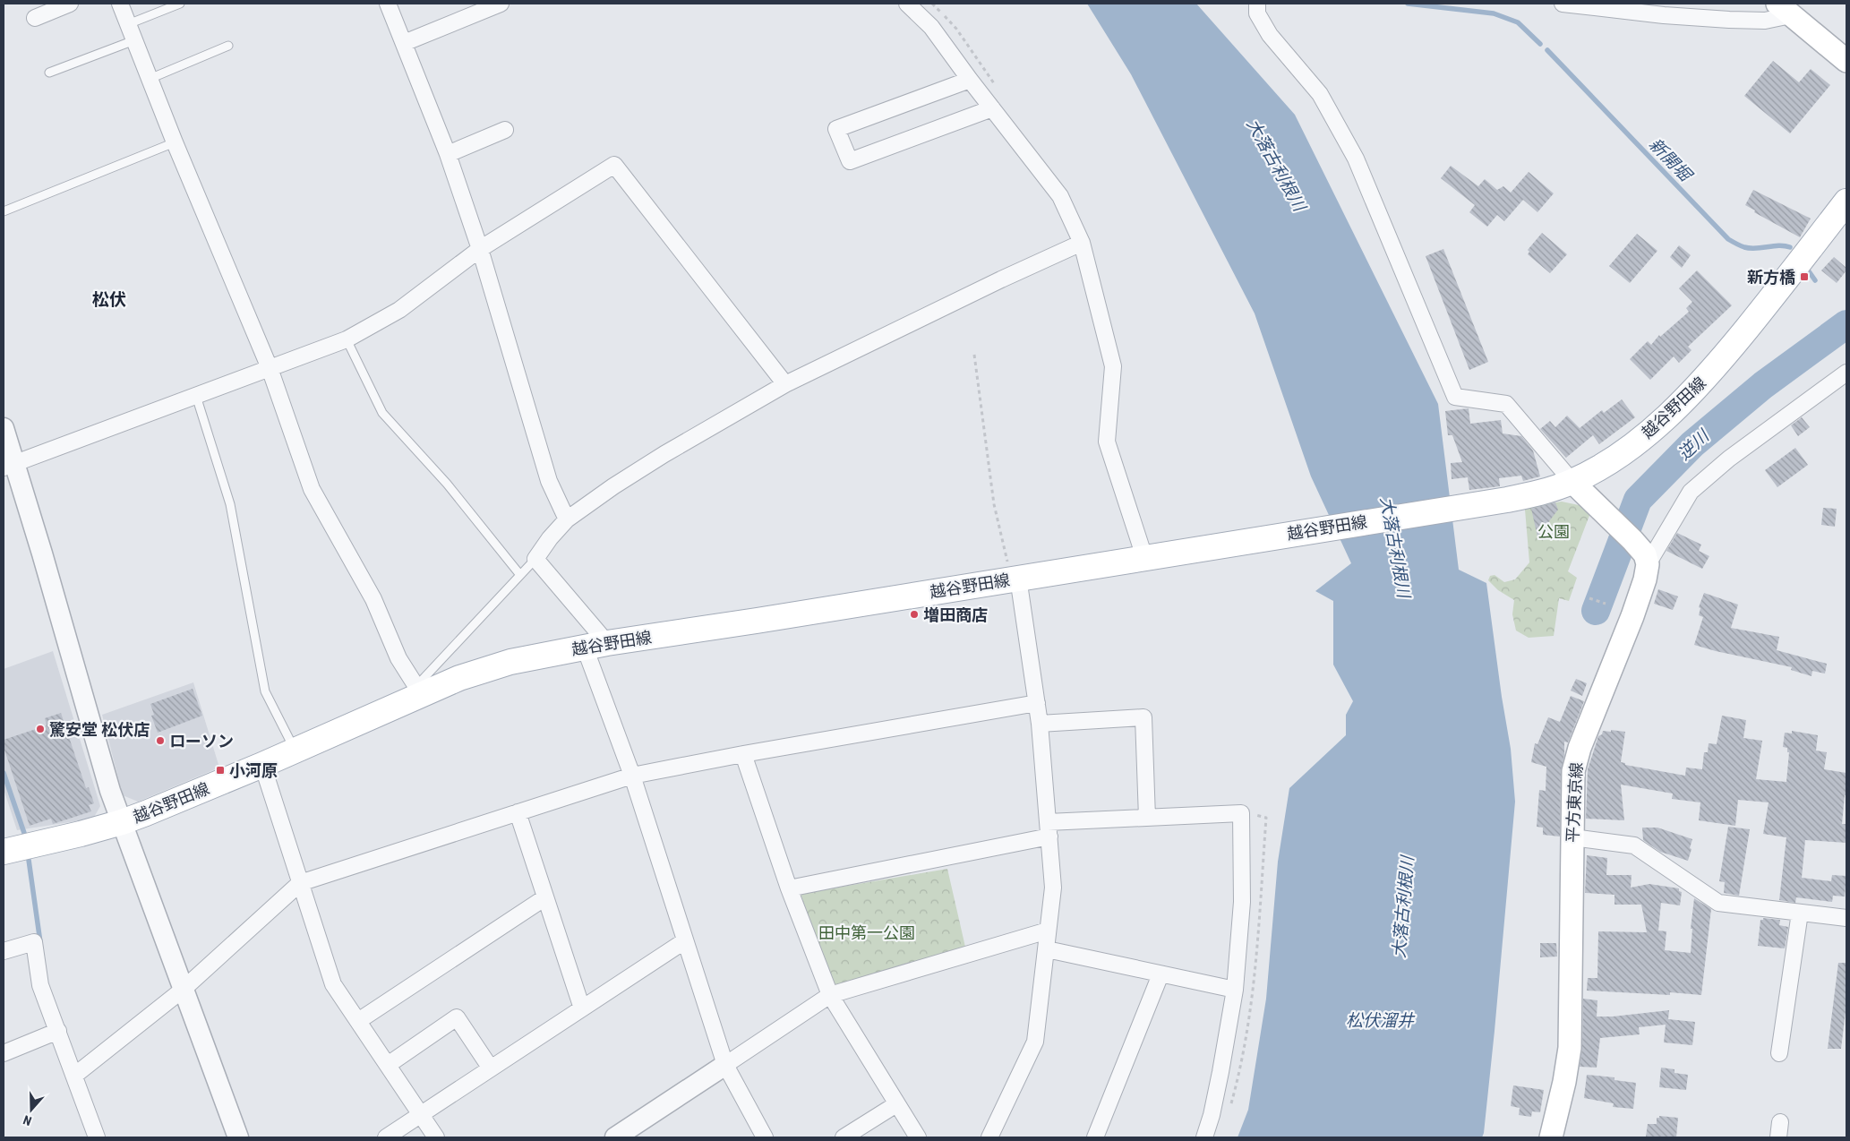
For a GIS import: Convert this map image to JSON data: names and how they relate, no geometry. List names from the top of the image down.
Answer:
{
  "streets": {
    "main road": ["越谷野田線", "平方東京線"]
  },
  "districts": ["松伏"],
  "water": [
    "新開堀",
    "大落古利根川",
    "逆川",
    "松伏溜井"
  ],
  "parks": ["公園", "田中第一公園"],
  "places": {
    "transit": ["新方橋", "小河原"],
    "other": ["増田商店", "驚安堂 松伏店", "ローソン"]
  },
  "north": "bottom"
}
